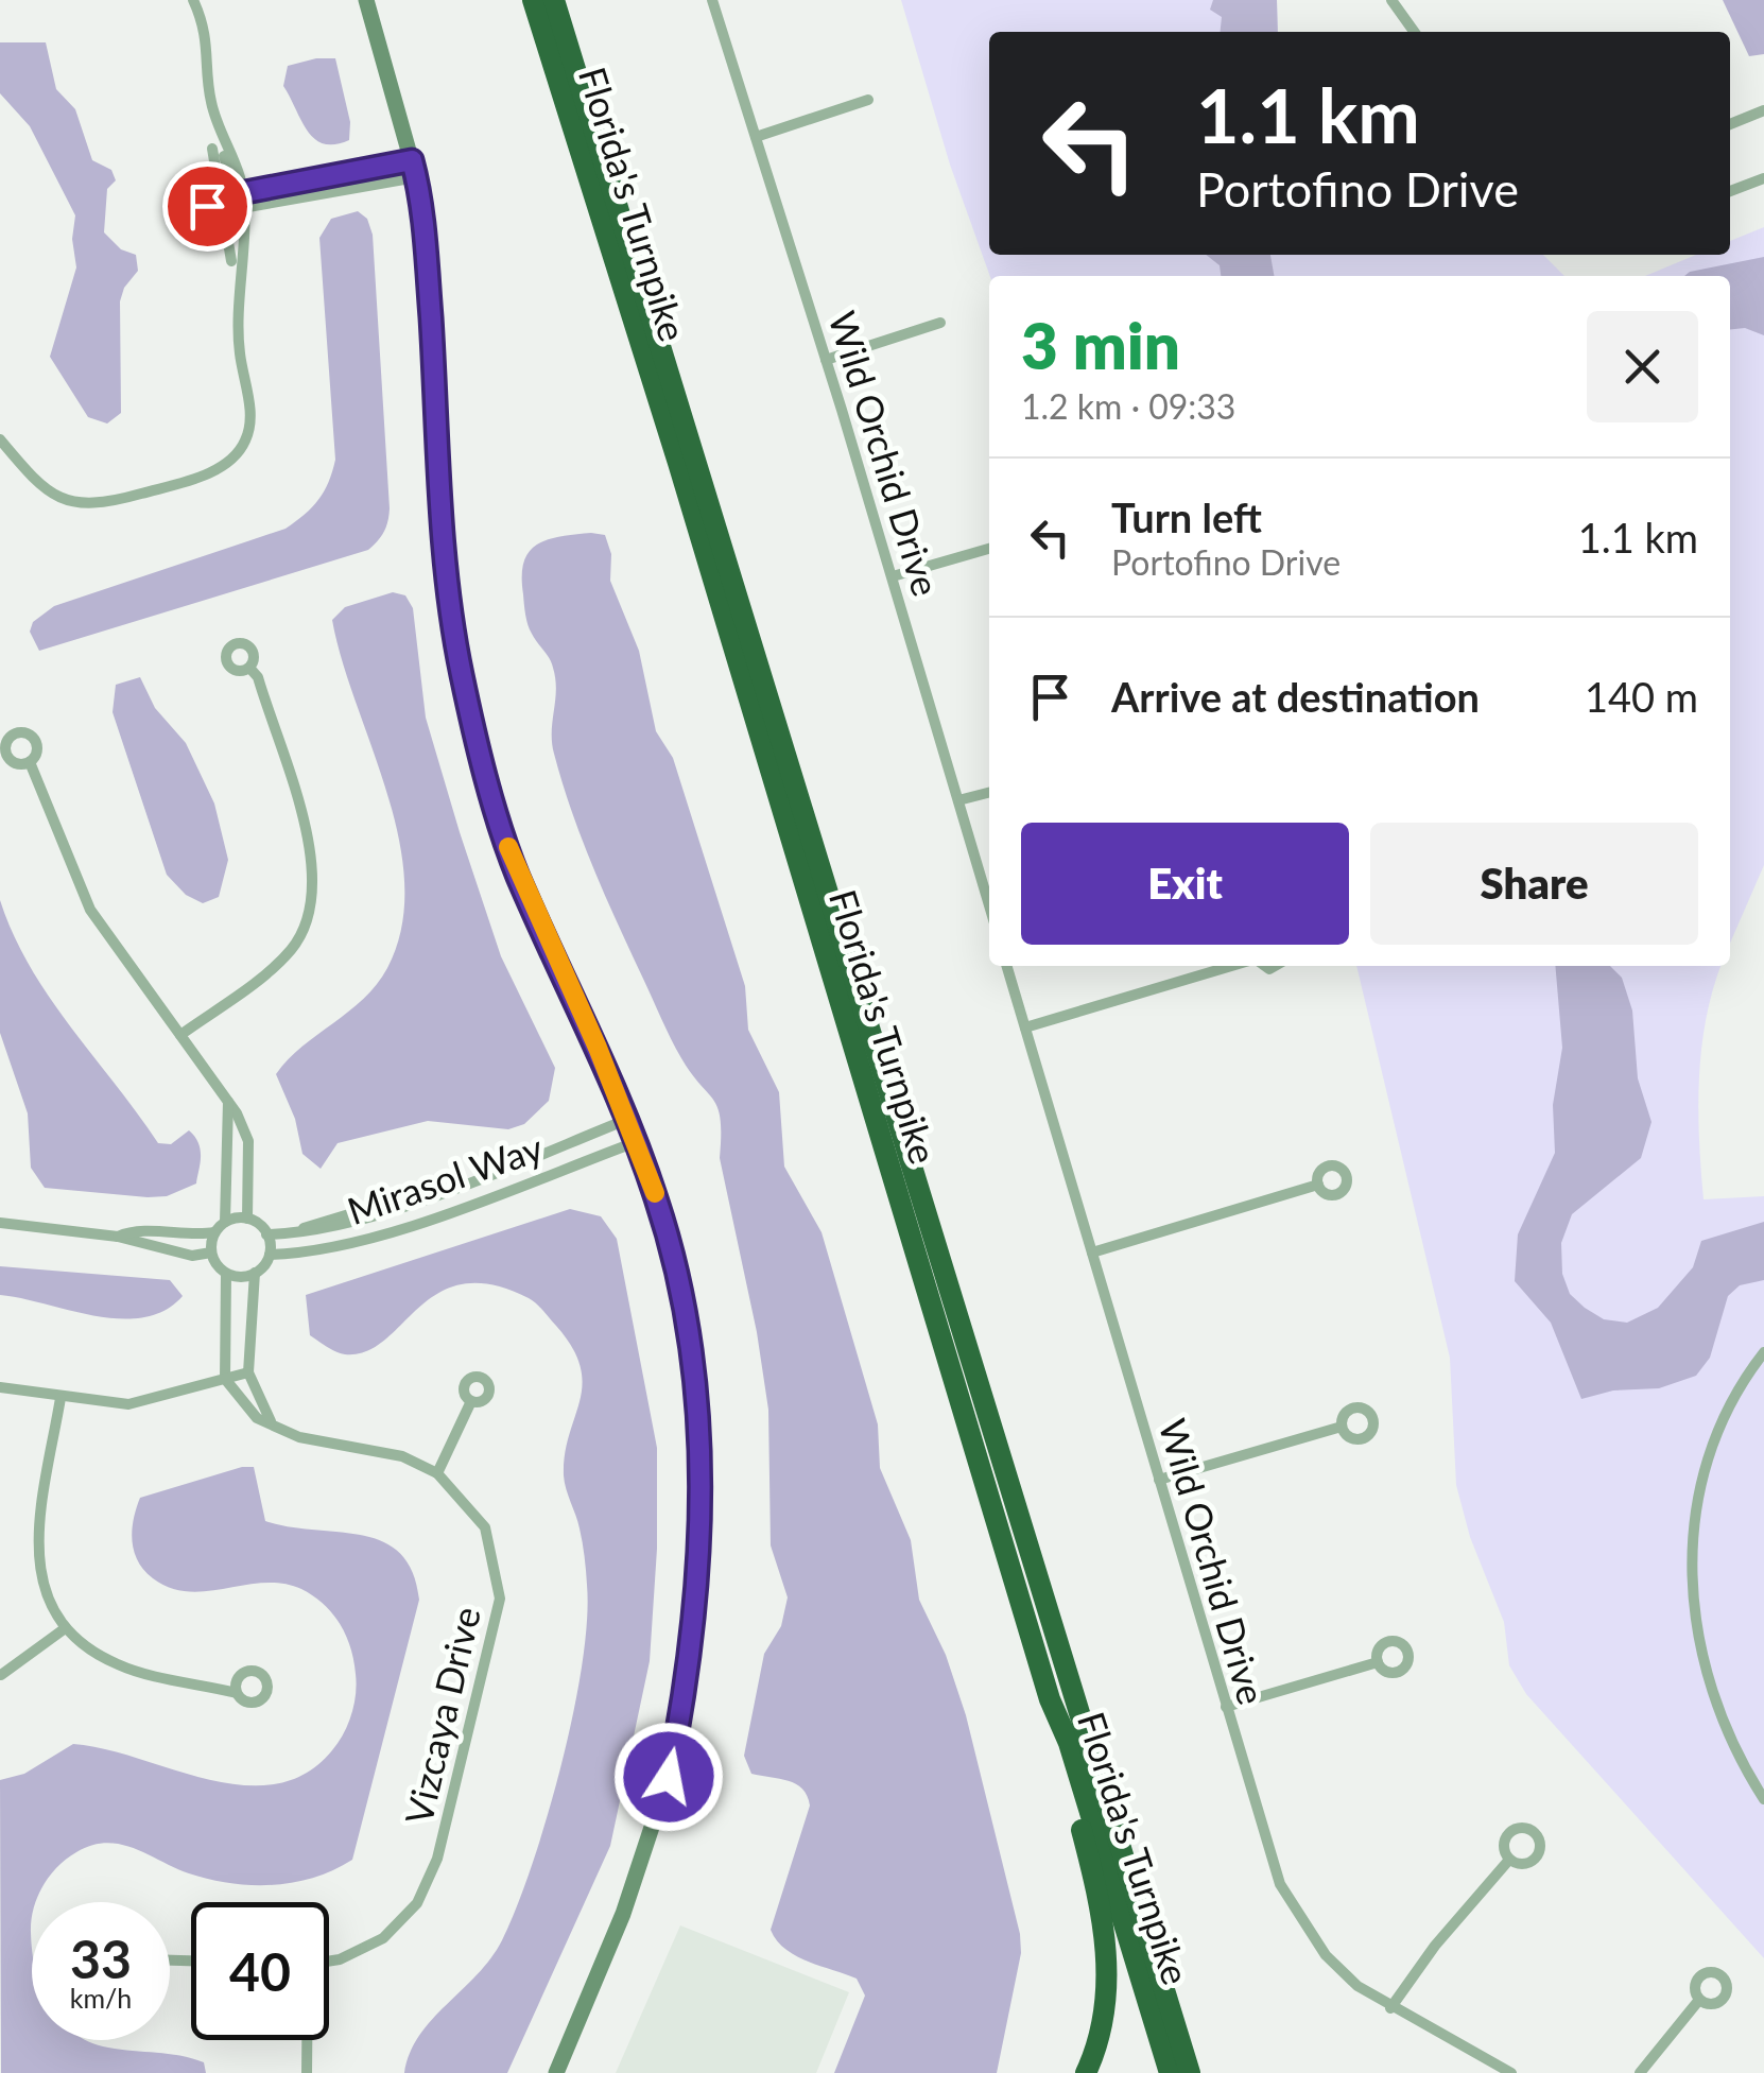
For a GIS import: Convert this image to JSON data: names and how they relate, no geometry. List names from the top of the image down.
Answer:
{
  "streets": {
    "highway": ["Florida's Turnpike"],
    "street": ["Wild Orchid Drive", "Mirasol Way", "Vizcaya Drive"]
  },
  "page": {
    "turn": ["1.1 km", "Portofino Drive"],
    "heading": ["3 min", "1.2 km · 09:33"],
    "list": [
      {
        "name": "Turn left",
        "note": "Portofino Drive",
        "value": "1.1 km"
      },
      {
        "name": "Arrive at destination",
        "value": "140 m"
      }
    ],
    "buttons": ["Exit", "Share"],
    "speed": "33 km/h",
    "limit": "40"
  }
}
